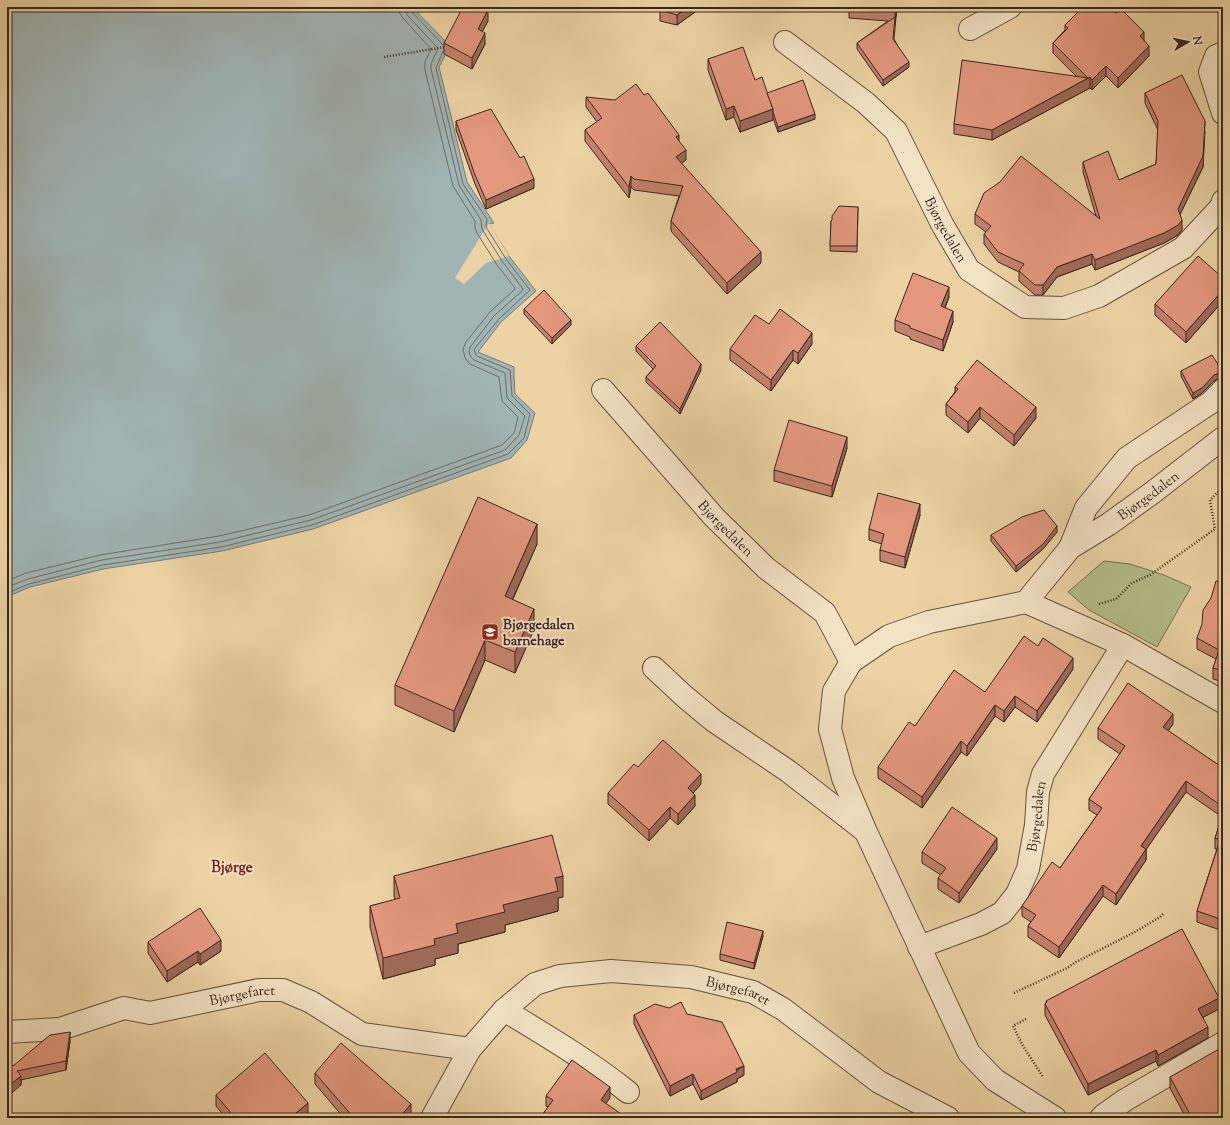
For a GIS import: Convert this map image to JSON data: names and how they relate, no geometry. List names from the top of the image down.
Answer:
{
  "streets": {
    "street": ["Bjørgedalen", "Bjørgefaret"]
  },
  "districts": ["Bjørge"],
  "places": {
    "school or university": ["Bjørgedalen barnehage"]
  },
  "north": "right"
}
